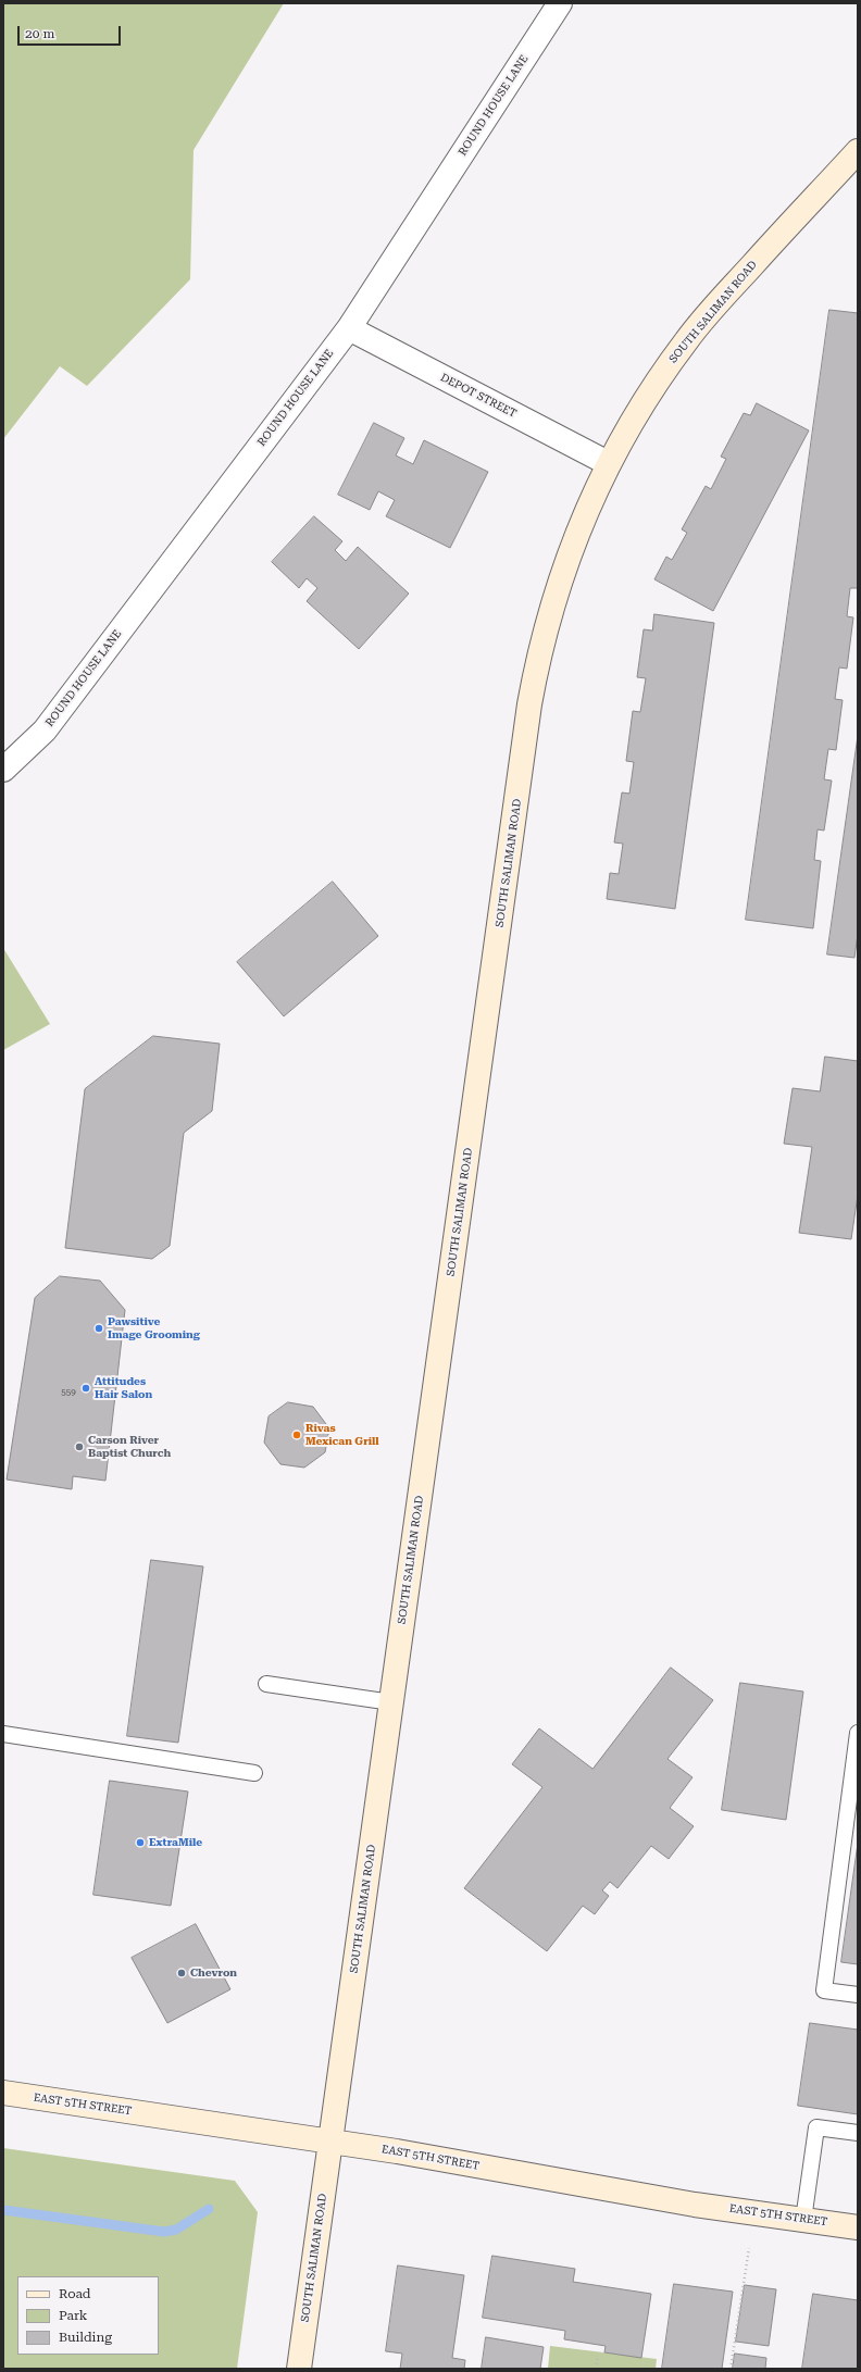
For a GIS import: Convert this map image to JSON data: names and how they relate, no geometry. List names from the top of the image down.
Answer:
{
  "streets": {
    "main road": ["SOUTH SALIMAN ROAD", "EAST 5TH STREET"],
    "street": ["ROUND HOUSE LANE", "DEPOT STREET"]
  },
  "crossings": [
    ["ROUND HOUSE LANE", "DEPOT STREET"],
    ["SOUTH SALIMAN ROAD", "DEPOT STREET"],
    ["SOUTH SALIMAN ROAD", "EAST 5TH STREET"]
  ],
  "places": [
    "Pawsitive Image Grooming",
    "Attitudes Hair Salon",
    "Rivas Mexican Grill",
    "Carson River Baptist Church",
    "ExtraMile",
    "Chevron"
  ],
  "house_numbers": ["559"],
  "legend": ["Road", "Park", "Building"],
  "scale_bar": "20 m"
}
